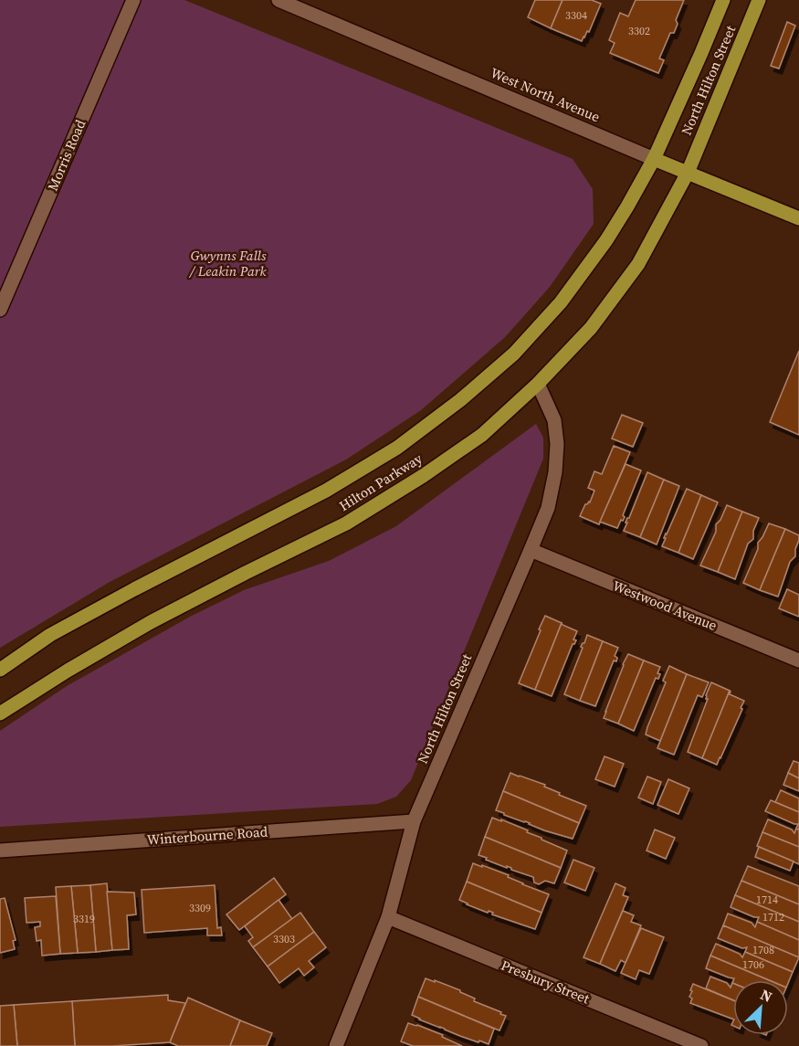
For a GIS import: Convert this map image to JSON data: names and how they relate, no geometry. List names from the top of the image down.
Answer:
{
  "streets": {
    "main road": ["North Hilton Street", "West North Avenue", "Hilton Parkway"],
    "street": [
      "Morris Road",
      "Westwood Avenue",
      "Winterbourne Road",
      "Presbury Street"
    ]
  },
  "crossings": [
    ["North Hilton Street", "West North Avenue"],
    ["North Hilton Street", "Hilton Parkway"],
    ["North Hilton Street", "Westwood Avenue"],
    ["North Hilton Street", "Winterbourne Road"],
    ["North Hilton Street", "Presbury Street"],
    ["West North Avenue", "Hilton Parkway"]
  ],
  "parks": ["Gwynns Falls / Leakin Park"],
  "house_numbers": [
    "3304",
    "3302",
    "1714",
    "3309",
    "1712",
    "3319",
    "3303",
    "1708",
    "1706"
  ],
  "north": "top right"
}
